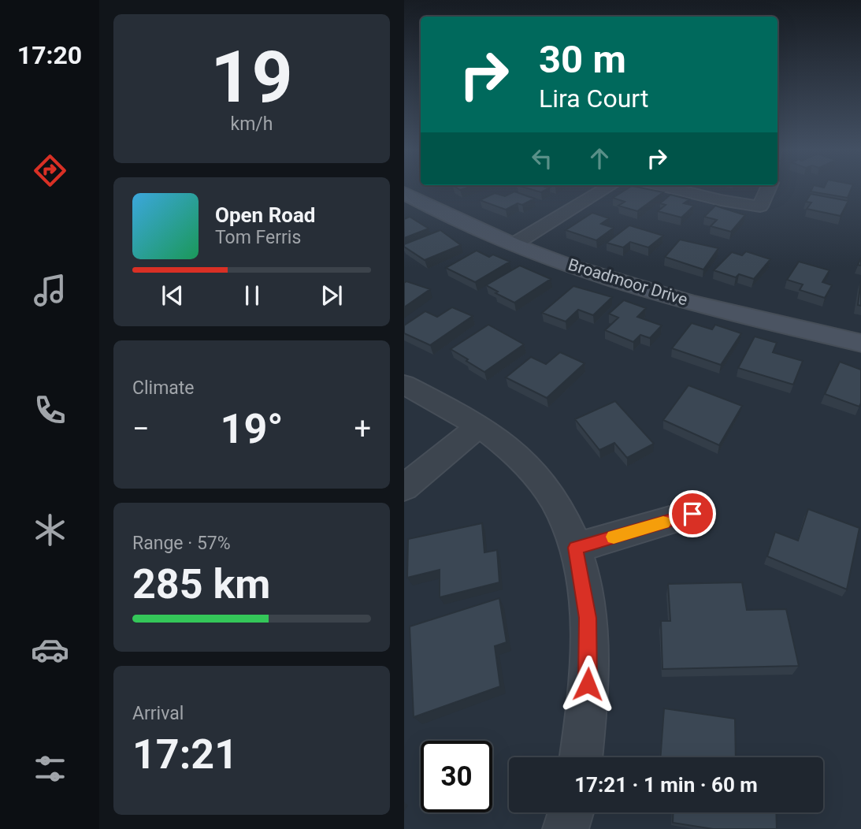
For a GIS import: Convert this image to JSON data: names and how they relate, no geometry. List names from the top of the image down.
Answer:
{
  "streets": {
    "street": ["Broadmoor Drive"]
  },
  "page": {
    "tabs": "17:20",
    "tile": [
      ["19", "km/h"],
      "Climate",
      ["Range · 57%", "285 km"],
      ["Arrival", "17:21"]
    ],
    "turn": ["30 m", "Lira Court"],
    "song": ["Open Road", "Tom Ferris"],
    "heat": ["−", "19°", "+"],
    "limit": "30",
    "trip": "17:21 · 1 min · 60 m"
  }
}
